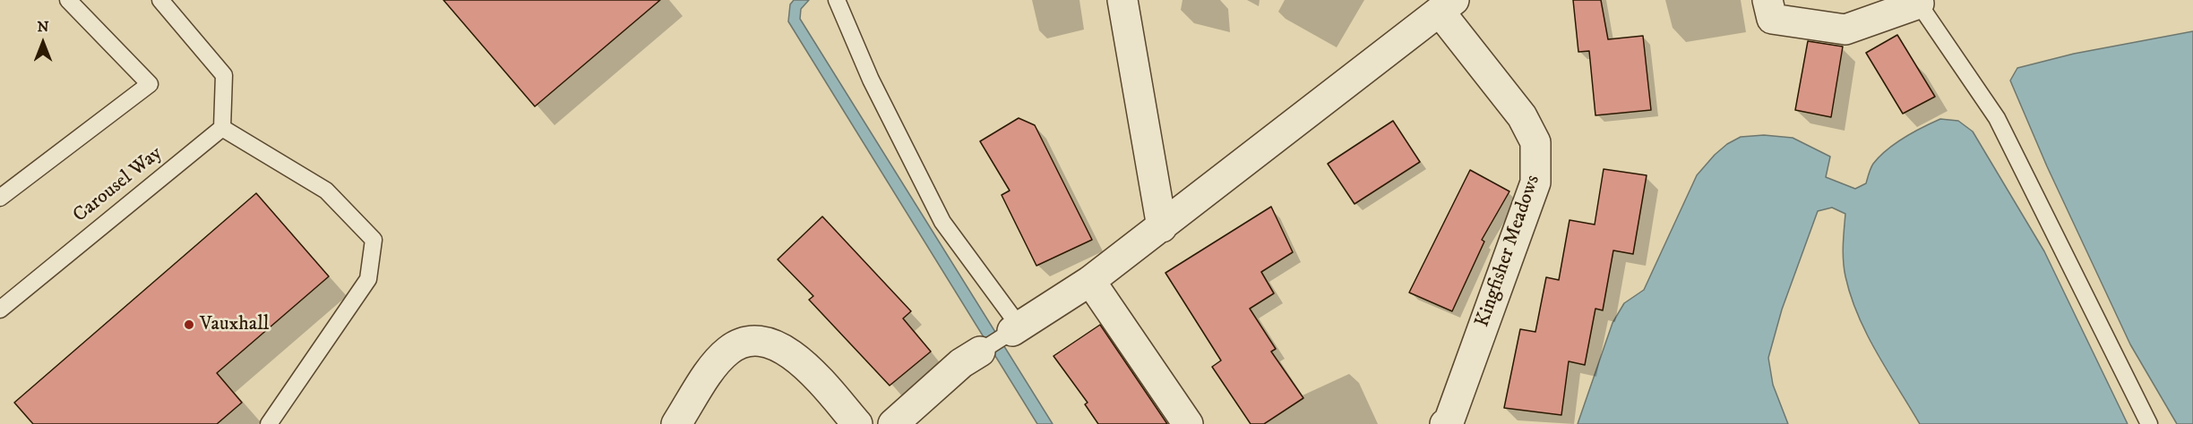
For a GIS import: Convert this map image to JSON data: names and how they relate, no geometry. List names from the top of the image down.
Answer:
{
  "streets": {
    "street": ["Kingfisher Meadows"],
    "lane": ["Carousel Way"]
  },
  "places": ["Vauxhall"],
  "north": "top"
}
